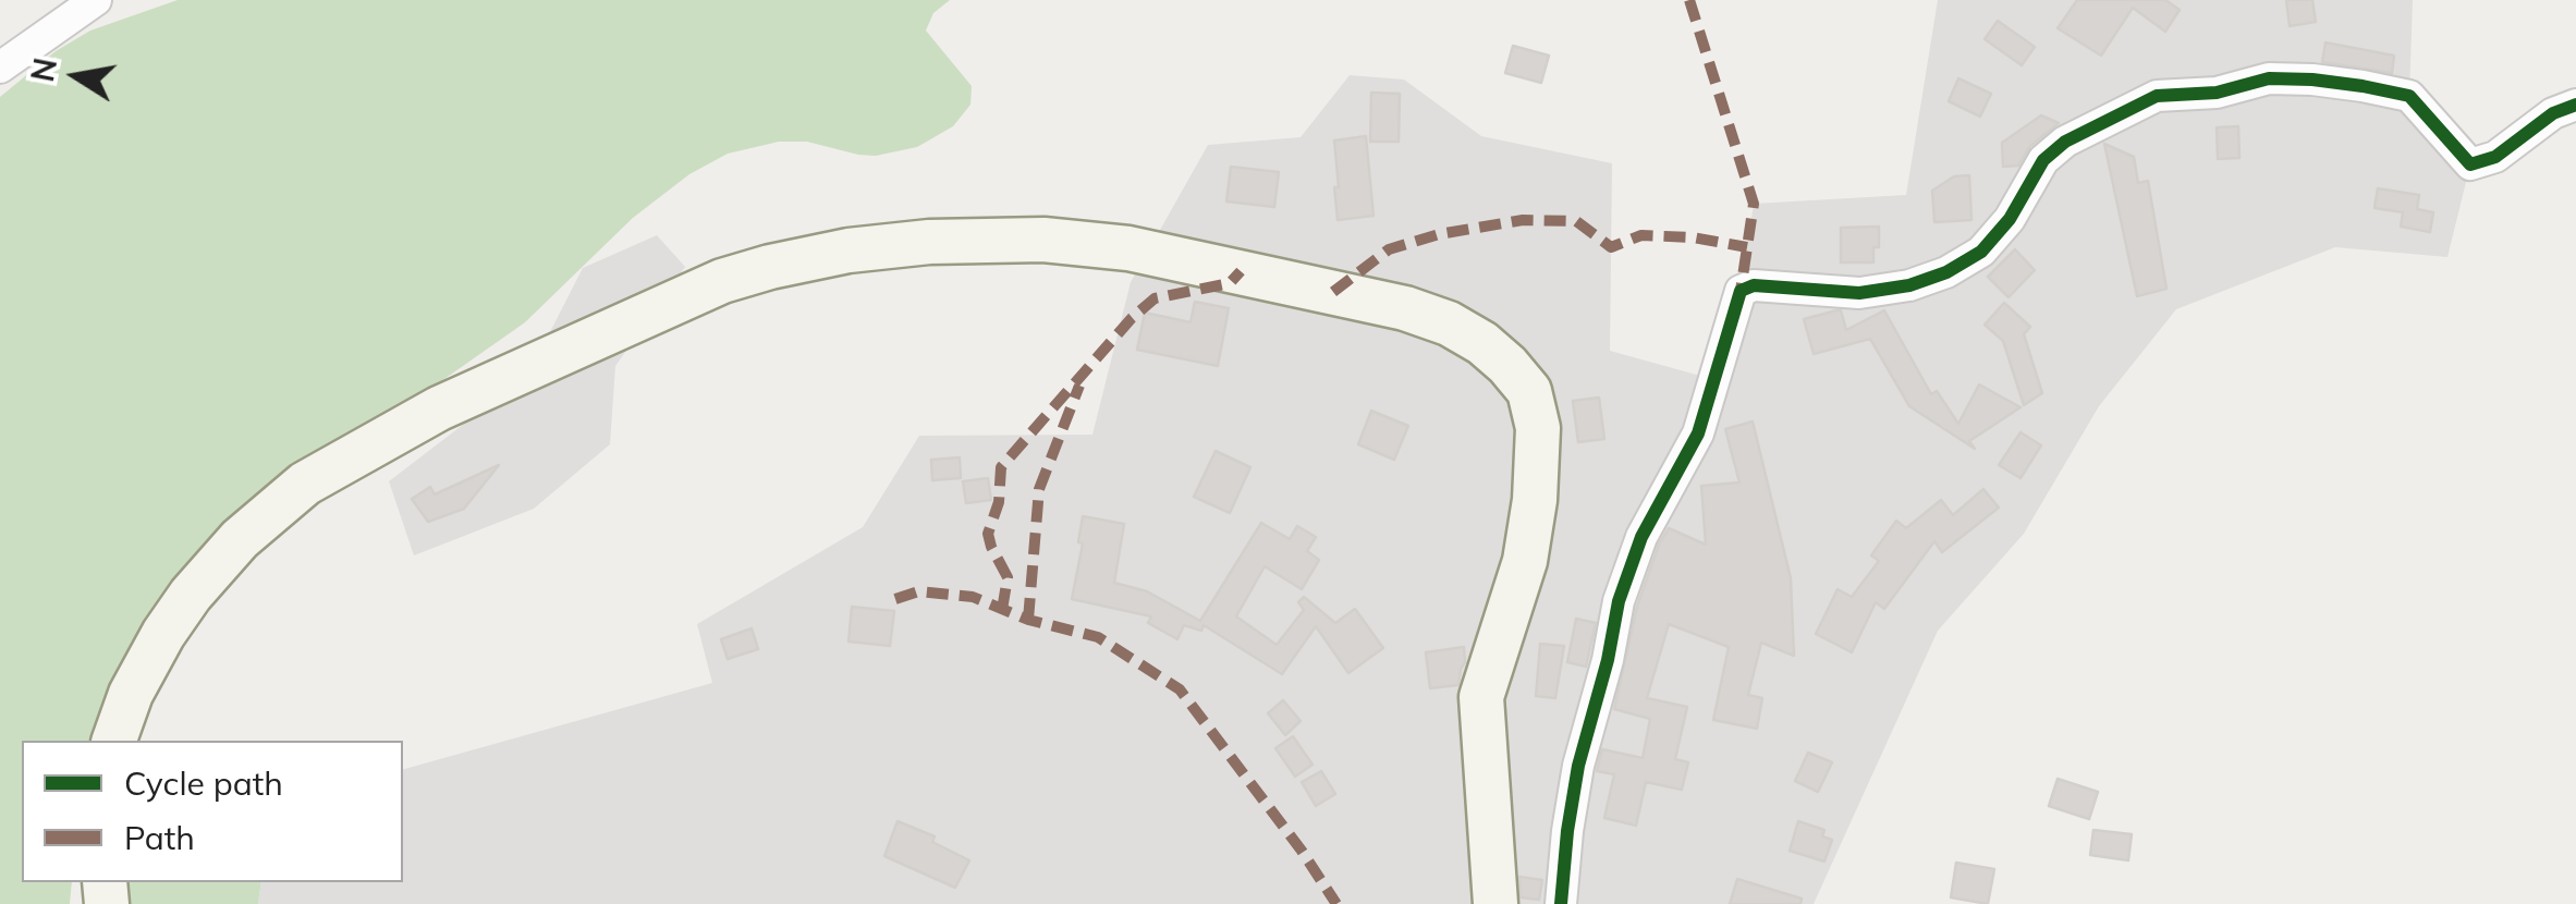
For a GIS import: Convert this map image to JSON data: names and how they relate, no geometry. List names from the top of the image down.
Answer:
{
  "legend": ["Cycle path", "Path"],
  "north": "left"
}
